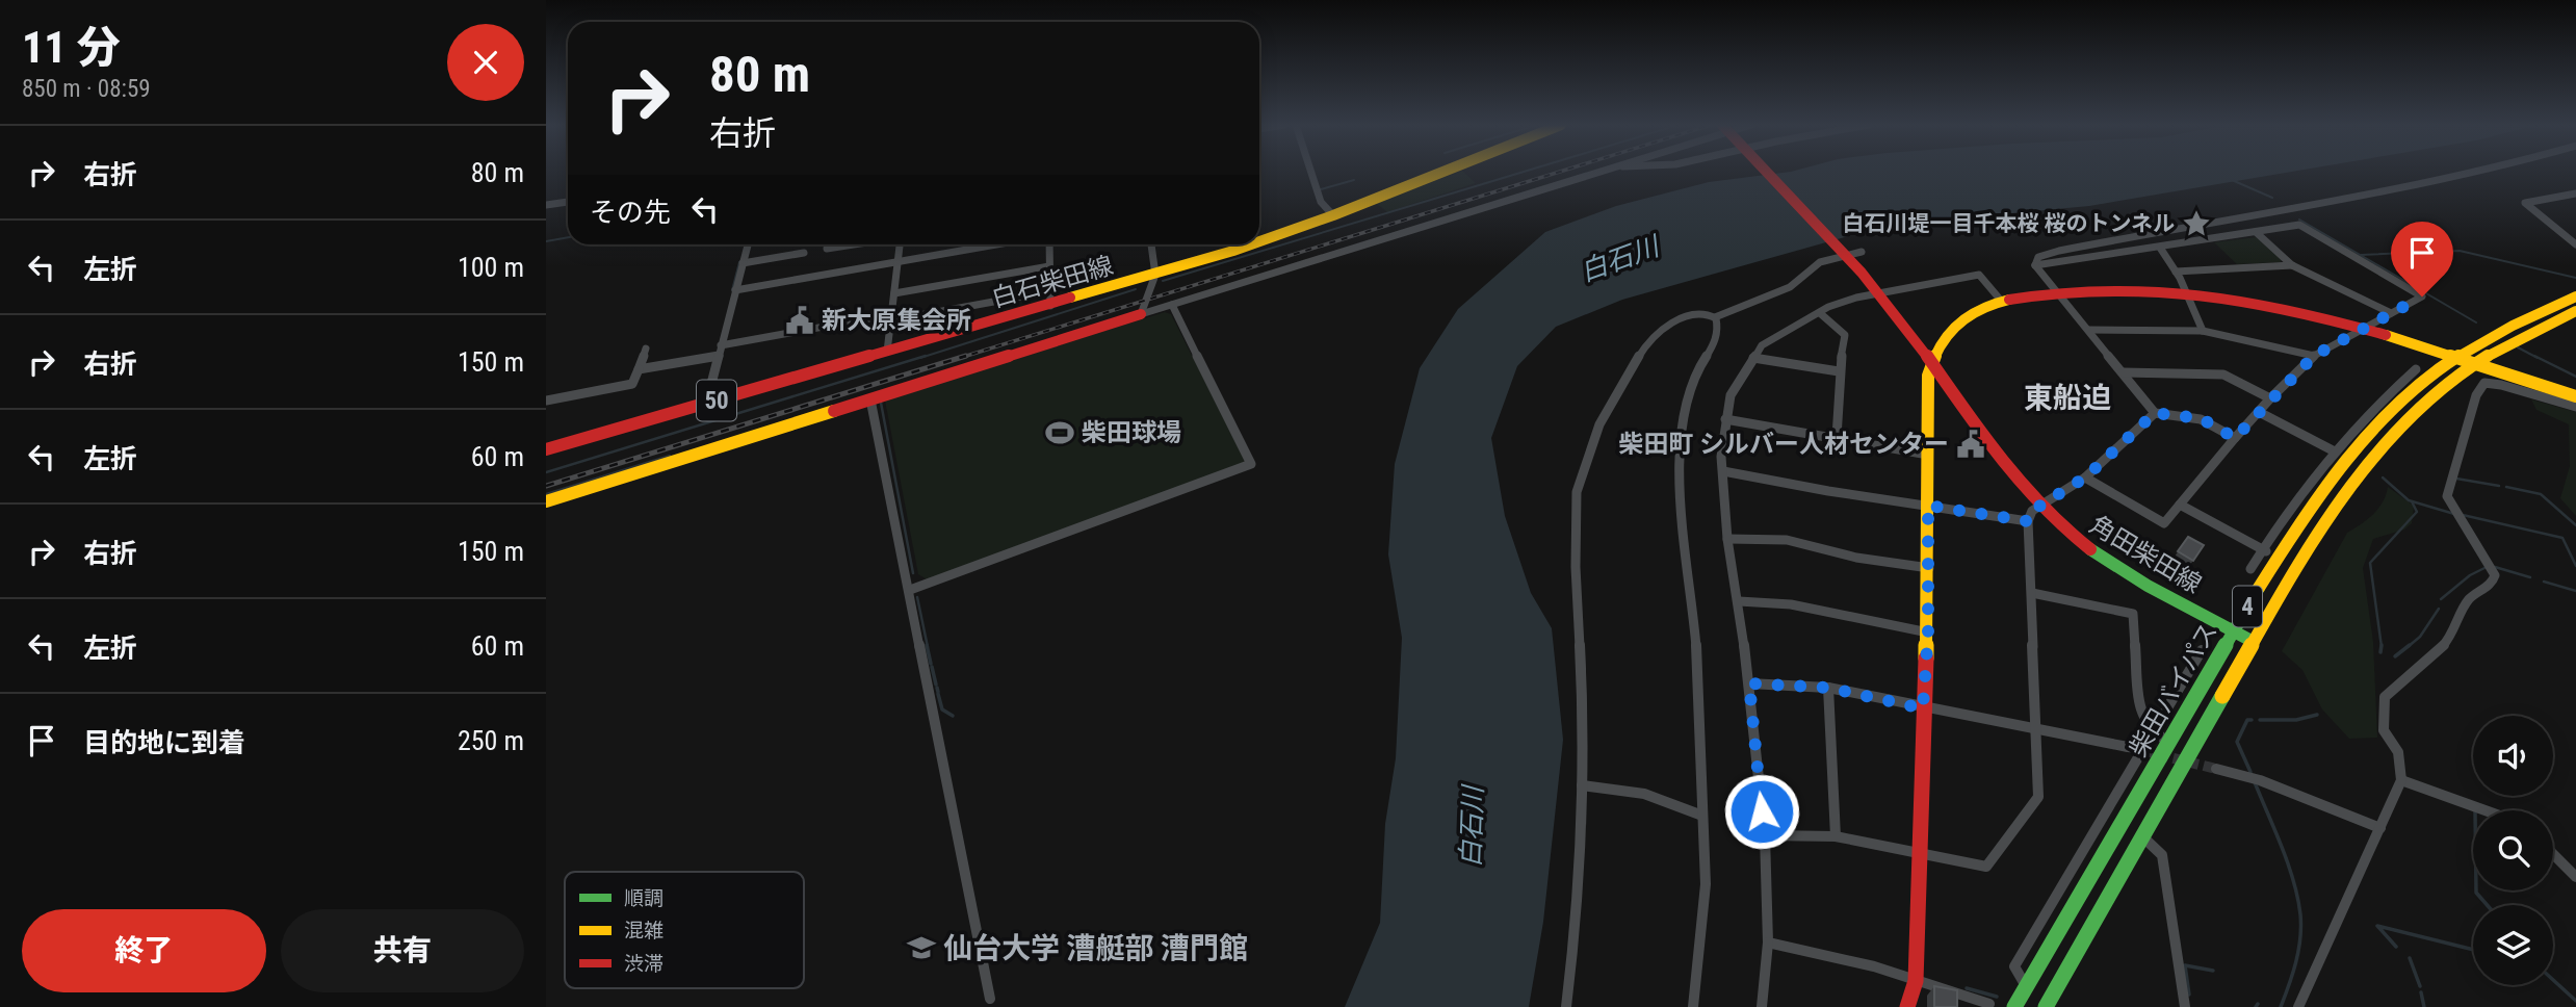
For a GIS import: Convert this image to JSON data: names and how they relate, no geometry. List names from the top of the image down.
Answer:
{
  "streets": {
    "main road": [
      "白石柴田線",
      "50",
      "角田柴田線",
      "4",
      "柴田バイパス"
    ]
  },
  "crossings": [
    ["角田柴田線", "柴田バイパス"]
  ],
  "districts": ["東船迫"],
  "water": ["白石川"],
  "places": {
    "place": ["白石川堤一目千本桜 桜のトンネル"],
    "public building": ["新大原集会所", "柴田町 シルバー人材センター"],
    "sports": ["柴田球場"],
    "school or university": ["仙台大学 漕艇部 漕門館"]
  },
  "legend": ["順調", "混雑", "渋滞"],
  "page": {
    "heading": ["11 分", "850 m · 08:59"],
    "turn": ["80 m", "右折"],
    "list": [
      {
        "name": "右折",
        "value": "80 m"
      },
      {
        "name": "左折",
        "value": "100 m"
      },
      {
        "name": "右折",
        "value": "150 m"
      },
      {
        "name": "左折",
        "value": "60 m"
      },
      {
        "name": "右折",
        "value": "150 m"
      },
      {
        "name": "左折",
        "value": "60 m"
      },
      {
        "name": "目的地に到着",
        "value": "250 m"
      }
    ],
    "then": "その先",
    "buttons": ["終了", "共有"]
  }
}
